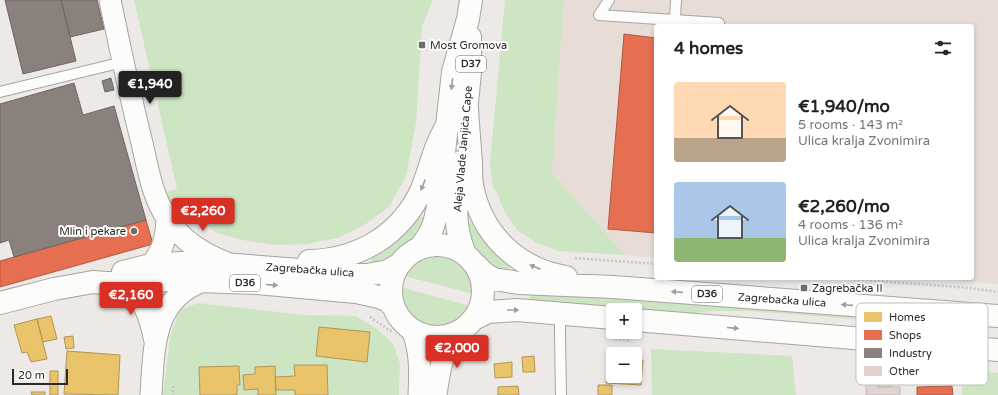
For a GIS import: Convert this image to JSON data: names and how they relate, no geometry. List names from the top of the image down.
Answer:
{
  "streets": {
    "main road": [
      "D37",
      "Aleja Vlade Janjića Cape",
      "Zagrebačka ulica",
      "D36"
    ]
  },
  "crossings": [
    ["Aleja Vlade Janjića Cape", "Zagrebačka ulica"],
    ["Aleja Vlade Janjića Cape", "D36"],
    ["Zagrebačka ulica", "D36"]
  ],
  "places": {
    "transit": ["Most Gromova", "Zagrebačka II"],
    "other": ["Mlin i pekare"]
  },
  "legend": [
    "Homes",
    "Shops",
    "Industry",
    "Other"
  ],
  "scale_bar": "20 m",
  "page": {
    "heading": "4 homes",
    "price": [
      "€1,940",
      "€2,260",
      "€2,160",
      "€2,000"
    ],
    "list": [
      {
        "name": "€1,940/mo",
        "note": "5 rooms · 143 m² · Ulica kralja Zvonimira"
      },
      {
        "name": "€2,260/mo",
        "note": "4 rooms · 136 m² · Ulica kralja Zvonimira"
      }
    ],
    "map_buttons": ["+", "−"],
    "scale": "20 m"
  }
}
